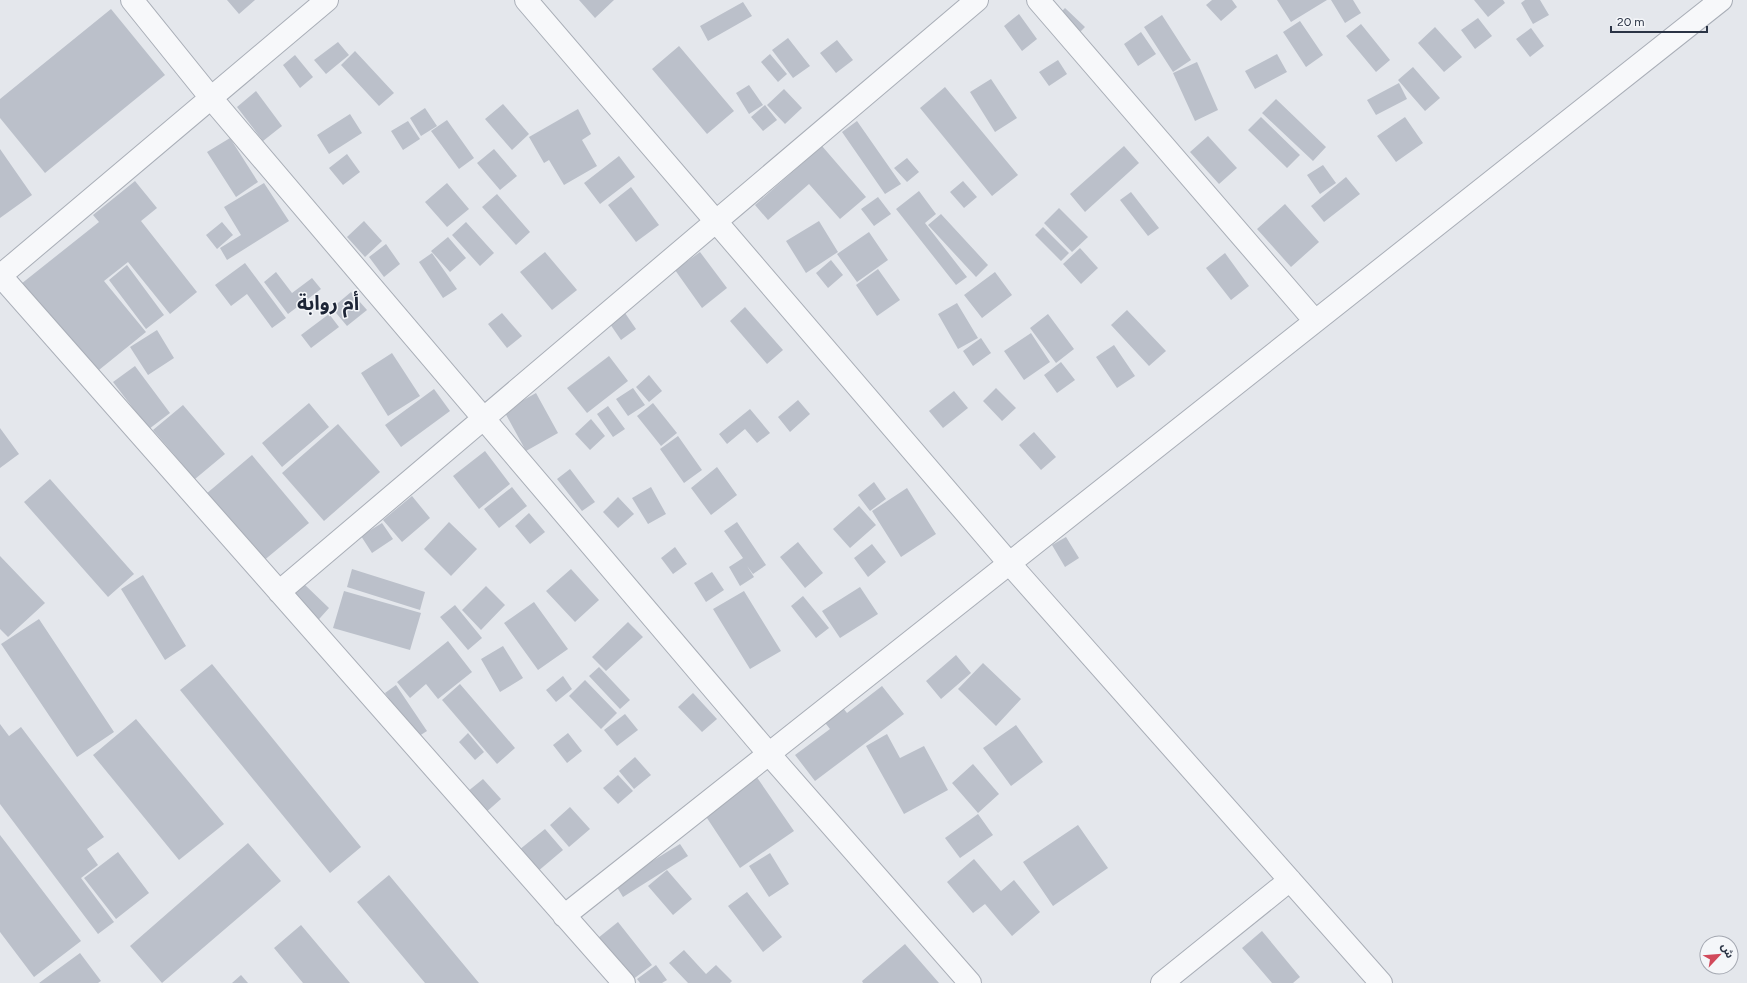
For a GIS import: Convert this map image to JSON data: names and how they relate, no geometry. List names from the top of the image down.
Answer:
{
  "districts": ["أم روابة"],
  "scale_bar": "20 m",
  "north": "top right"
}
